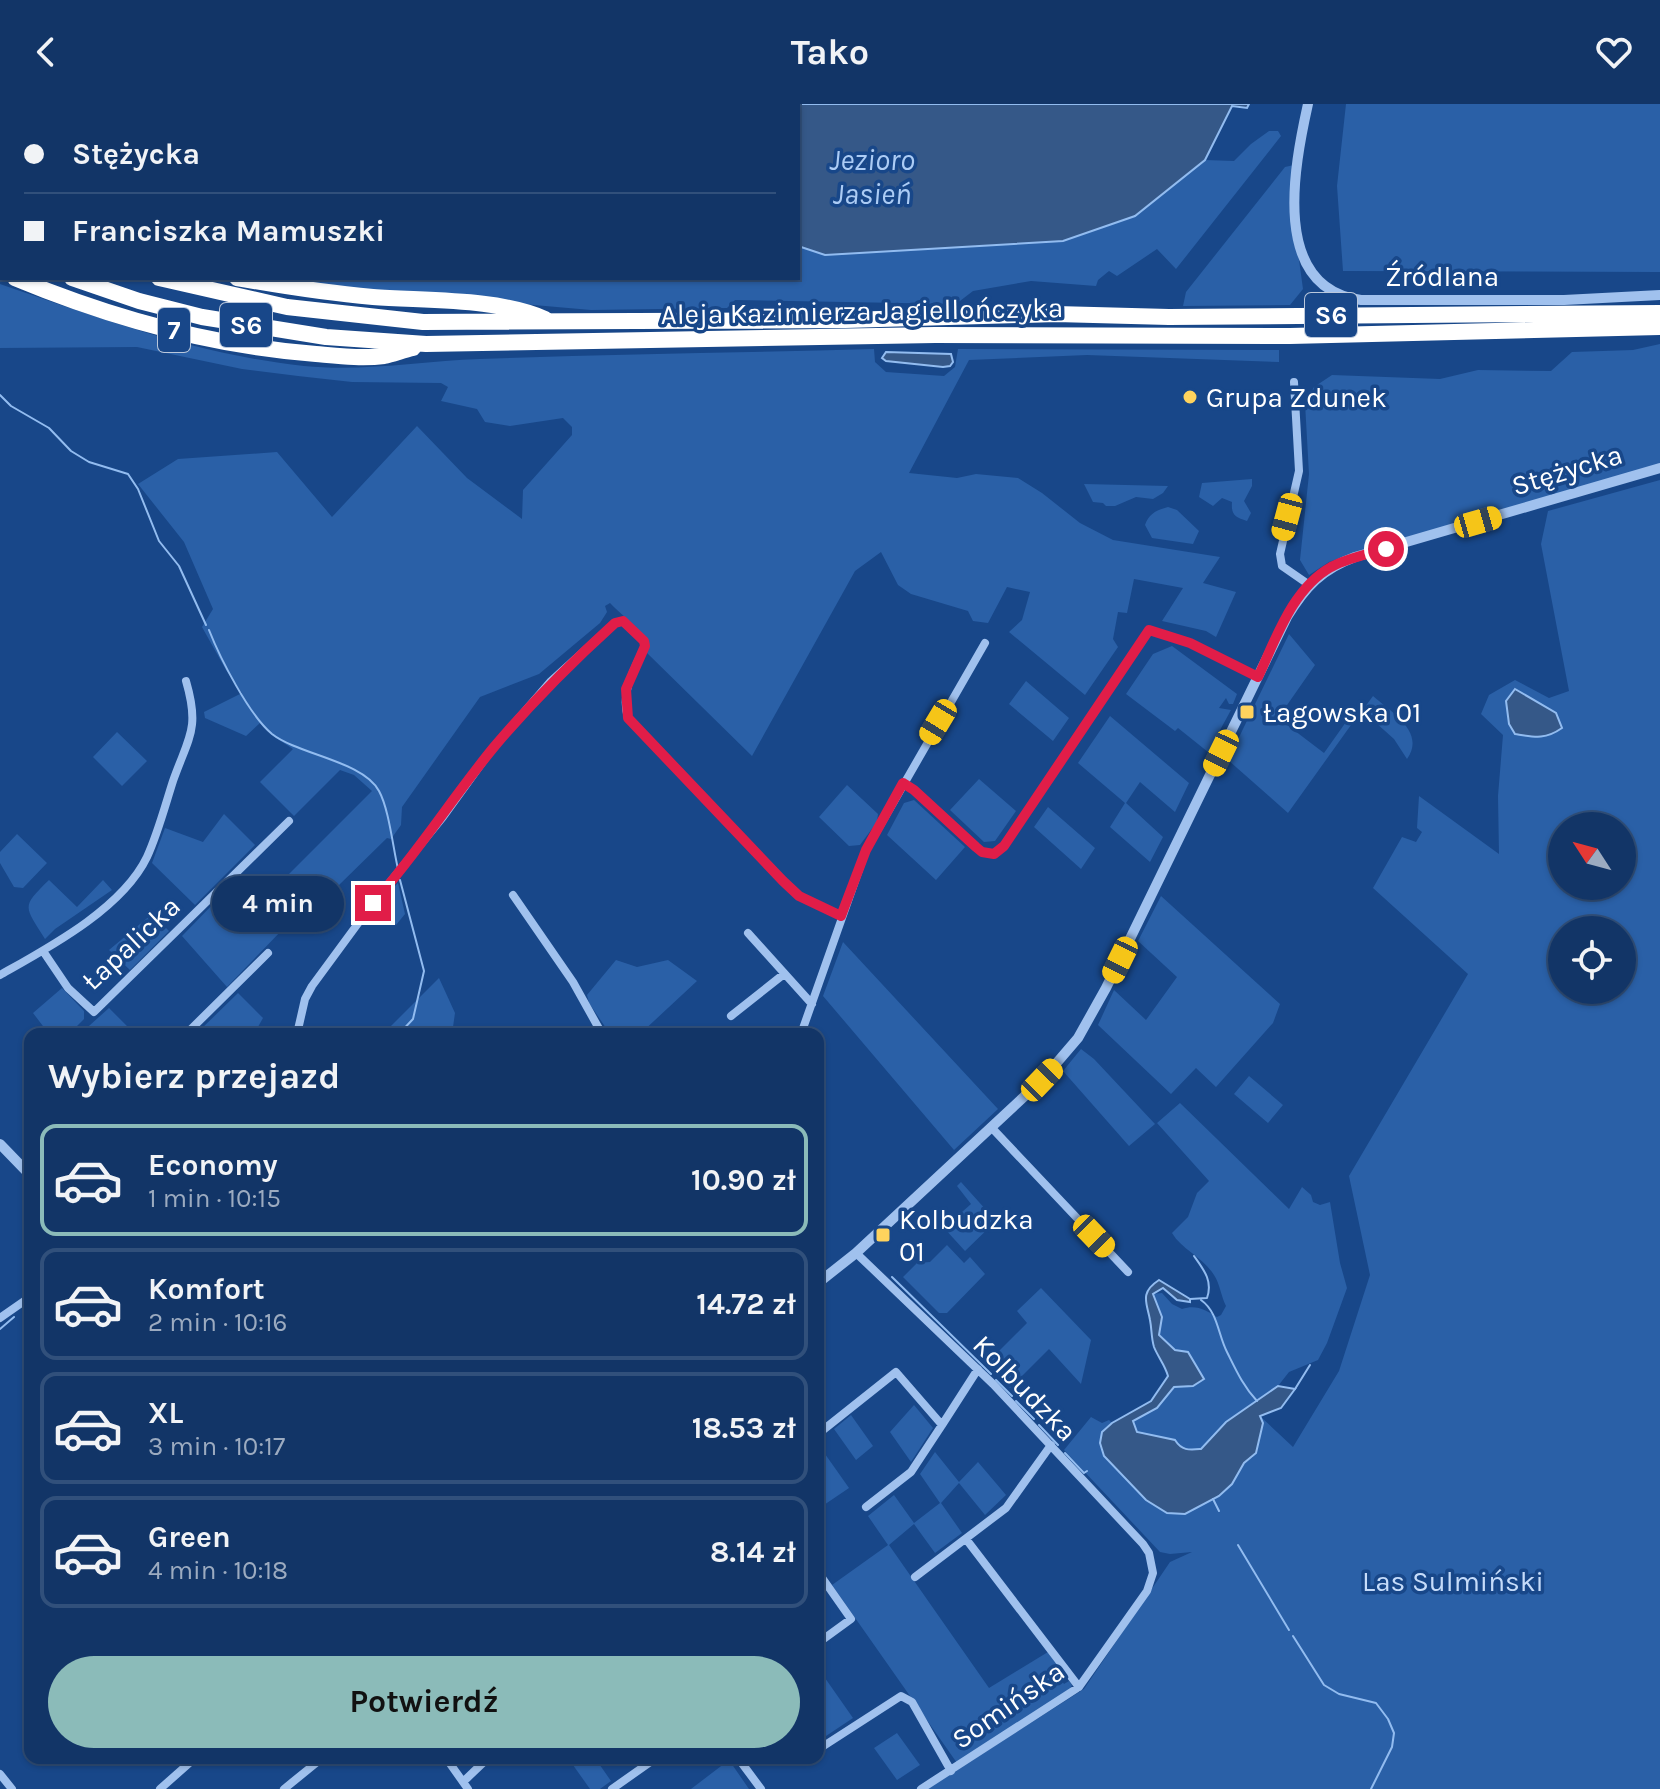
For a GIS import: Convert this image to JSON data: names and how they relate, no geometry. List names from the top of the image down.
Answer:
{
  "streets": {
    "highway": ["Aleja Kazimierza Jagiellończyka", "S6", "7"],
    "street": [
      "Źródlana",
      "Stężycka",
      "Łapalicka",
      "Kolbudzka",
      "Somińska"
    ]
  },
  "crossings": [
    ["Aleja Kazimierza Jagiellończyka", "7"],
    ["Kolbudzka", "Somińska"]
  ],
  "water": ["Jezioro Jasień"],
  "parks": ["Las Sulmiński"],
  "places": {
    "other": ["Grupa Zdunek"],
    "transit": ["Łagowska 01", "Kolbudzka 01"]
  },
  "north": "top left",
  "page": {
    "header": "Tako",
    "banner": ["Stężycka", "Franciszka Mamuszki"],
    "bubble": "4 min",
    "heading": "Wybierz przejazd",
    "list": [
      {
        "name": "Economy",
        "note": "1 min · 10:15",
        "value": "10.90 zł"
      },
      {
        "name": "Komfort",
        "note": "2 min · 10:16",
        "value": "14.72 zł"
      },
      {
        "name": "XL",
        "note": "3 min · 10:17",
        "value": "18.53 zł"
      },
      {
        "name": "Green",
        "note": "4 min · 10:18",
        "value": "8.14 zł"
      }
    ],
    "buttons": "Potwierdź"
  }
}
